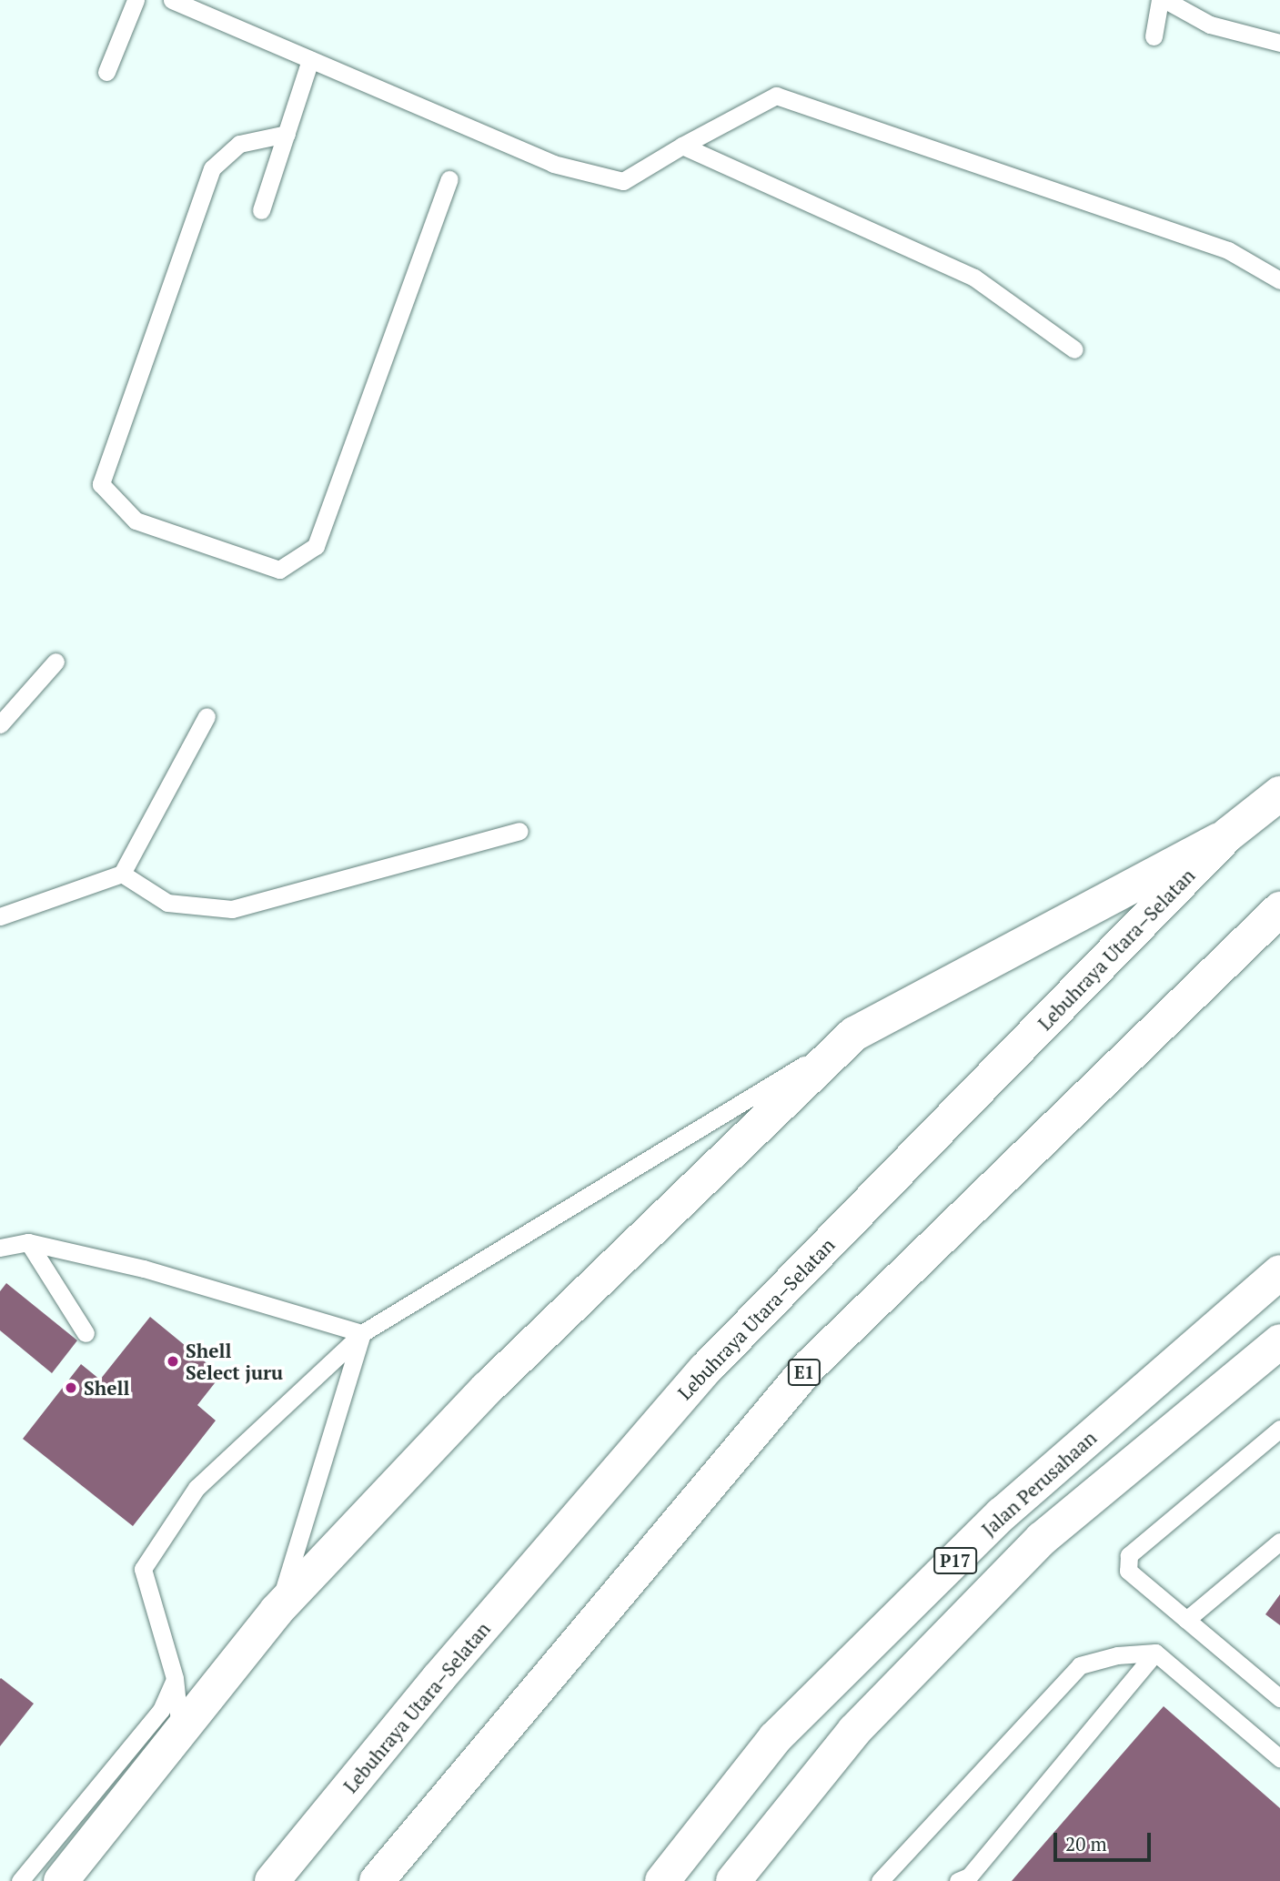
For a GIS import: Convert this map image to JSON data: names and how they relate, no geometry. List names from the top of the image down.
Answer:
{
  "streets": {
    "main road": [
      "Lebuhraya Utara–Selatan",
      "E1",
      "Jalan Perusahaan",
      "P17"
    ]
  },
  "places": ["Shell Select juru", "Shell"],
  "scale_bar": "20 m"
}
